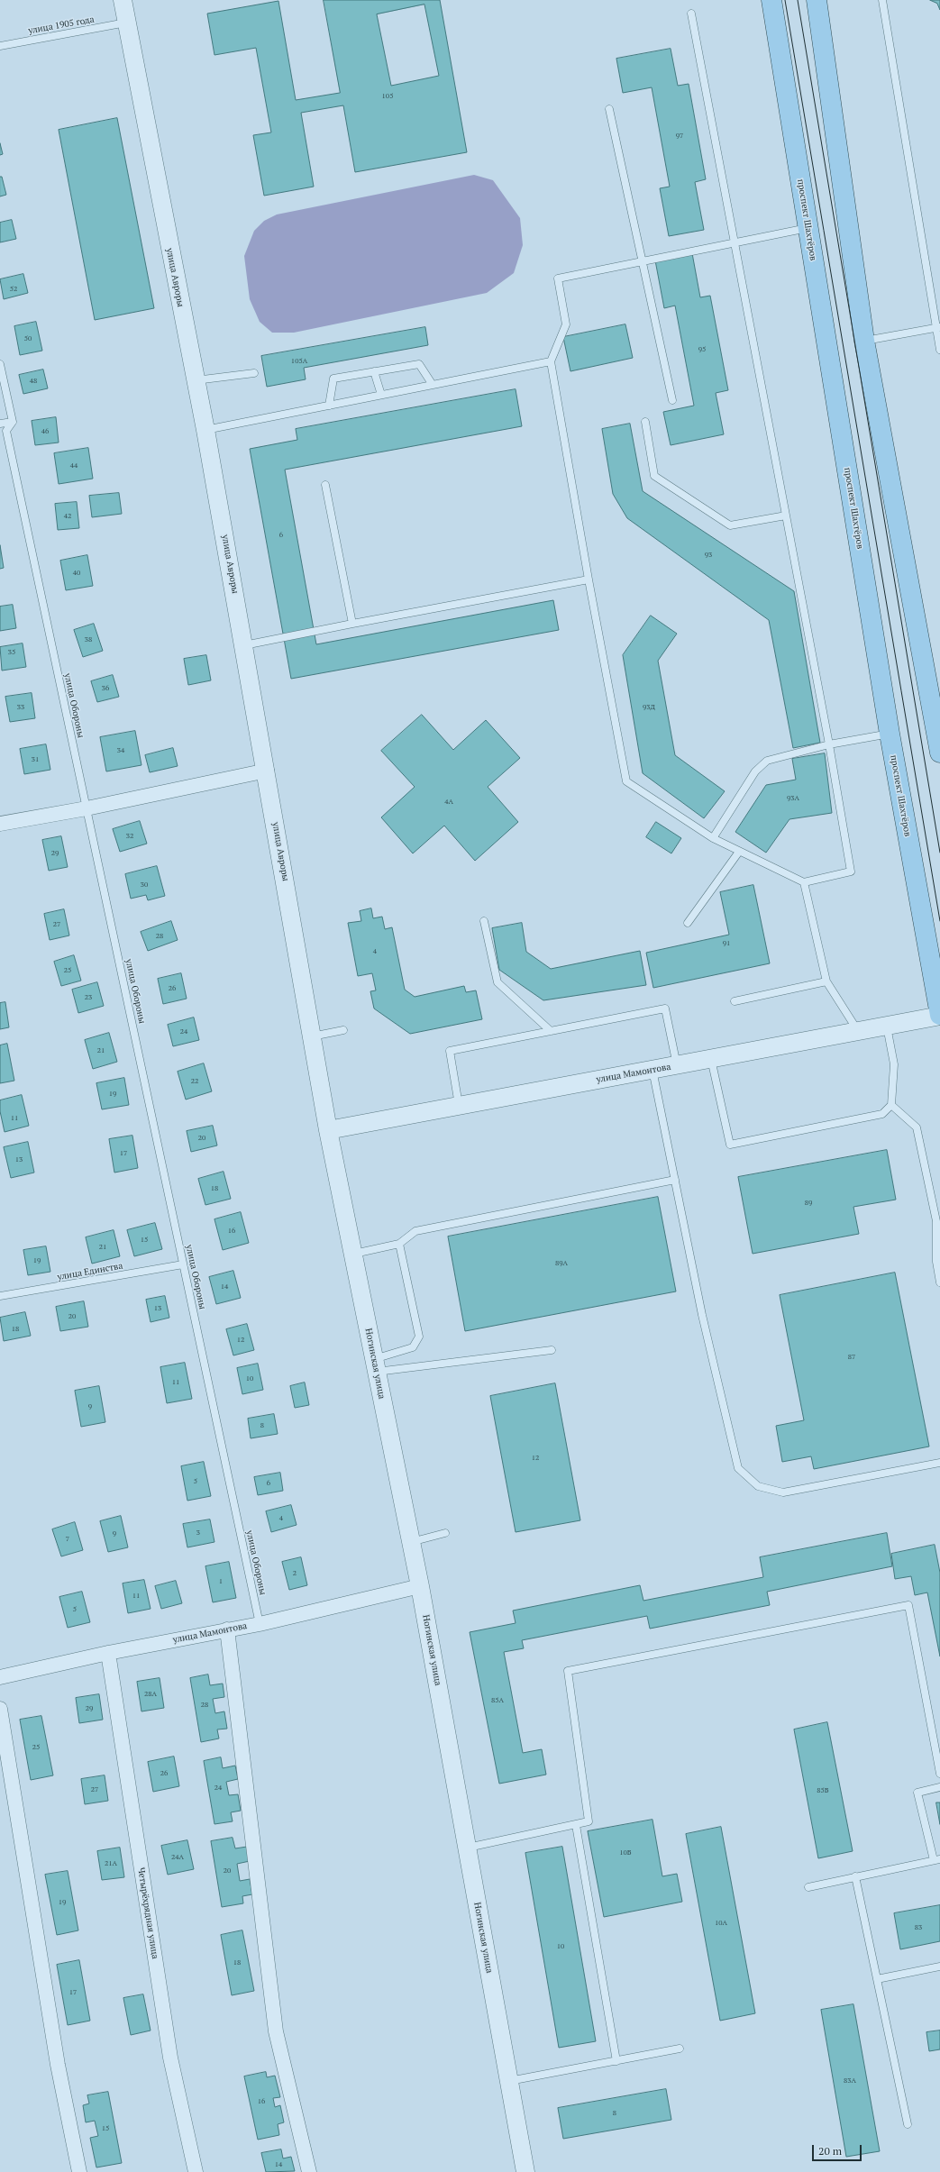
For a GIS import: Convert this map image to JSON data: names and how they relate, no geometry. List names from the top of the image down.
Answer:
{
  "streets": {
    "main road": ["проспект Шахтёров"],
    "street": [
      "улица Авроры",
      "улица Мамонтова",
      "Ногинская улица",
      "Четырёхрядная улица"
    ],
    "lane": ["улица 1905 года", "улица Обороны", "улица Единства"]
  },
  "crossings": [
    ["улица 1905 года", "улица Авроры"],
    ["проспект Шахтёров", "улица Мамонтова"],
    ["улица Авроры", "улица Мамонтова"],
    ["улица Авроры", "Ногинская улица"],
    ["улица Обороны", "улица Мамонтова"],
    ["улица Обороны", "улица Единства"],
    ["улица Мамонтова", "Ногинская улица"],
    ["улица Мамонтова", "Четырёхрядная улица"]
  ],
  "house_numbers": [
    "105",
    "97",
    "52",
    "50",
    "95",
    "105А",
    "48",
    "46",
    "44",
    "42",
    "6",
    "93",
    "40",
    "38",
    "35",
    "36",
    "33",
    "93Д",
    "34",
    "31",
    "93А",
    "4А",
    "32",
    "29",
    "30",
    "27",
    "28",
    "91",
    "4",
    "25",
    "26",
    "23",
    "24",
    "21",
    "22",
    "19",
    "11",
    "20",
    "17",
    "13",
    "18",
    "89",
    "16",
    "15",
    "21",
    "19",
    "89А",
    "14",
    "13",
    "20",
    "18",
    "12",
    "87",
    "10",
    "11",
    "9",
    "8",
    "12",
    "5",
    "6",
    "4",
    "3",
    "9",
    "7",
    "2",
    "1",
    "11",
    "5",
    "28А",
    "85А",
    "28",
    "29",
    "25",
    "26",
    "24",
    "27",
    "85Б",
    "10Б",
    "24А",
    "21А",
    "20",
    "19",
    "10А",
    "83",
    "10",
    "18",
    "17",
    "83А",
    "16",
    "8",
    "15",
    "14"
  ],
  "scale_bar": "20 m"
}
